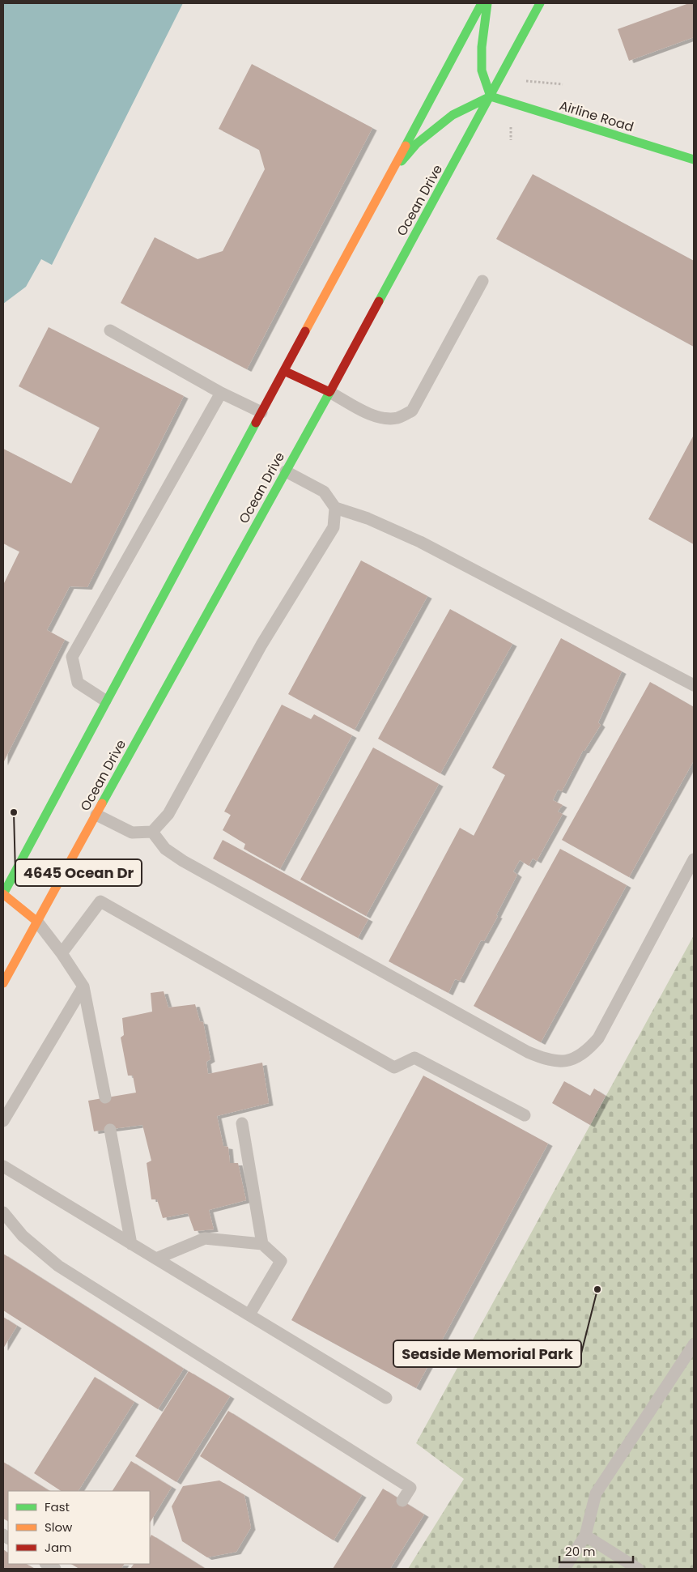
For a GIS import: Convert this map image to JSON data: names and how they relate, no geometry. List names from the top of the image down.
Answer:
{
  "streets": {
    "main road": ["Airline Road", "Ocean Drive"]
  },
  "crossings": [
    ["Airline Road", "Ocean Drive"]
  ],
  "places": ["4645 Ocean Dr", "Seaside Memorial Park"],
  "legend": ["Fast", "Slow", "Jam"],
  "scale_bar": "20 m"
}
